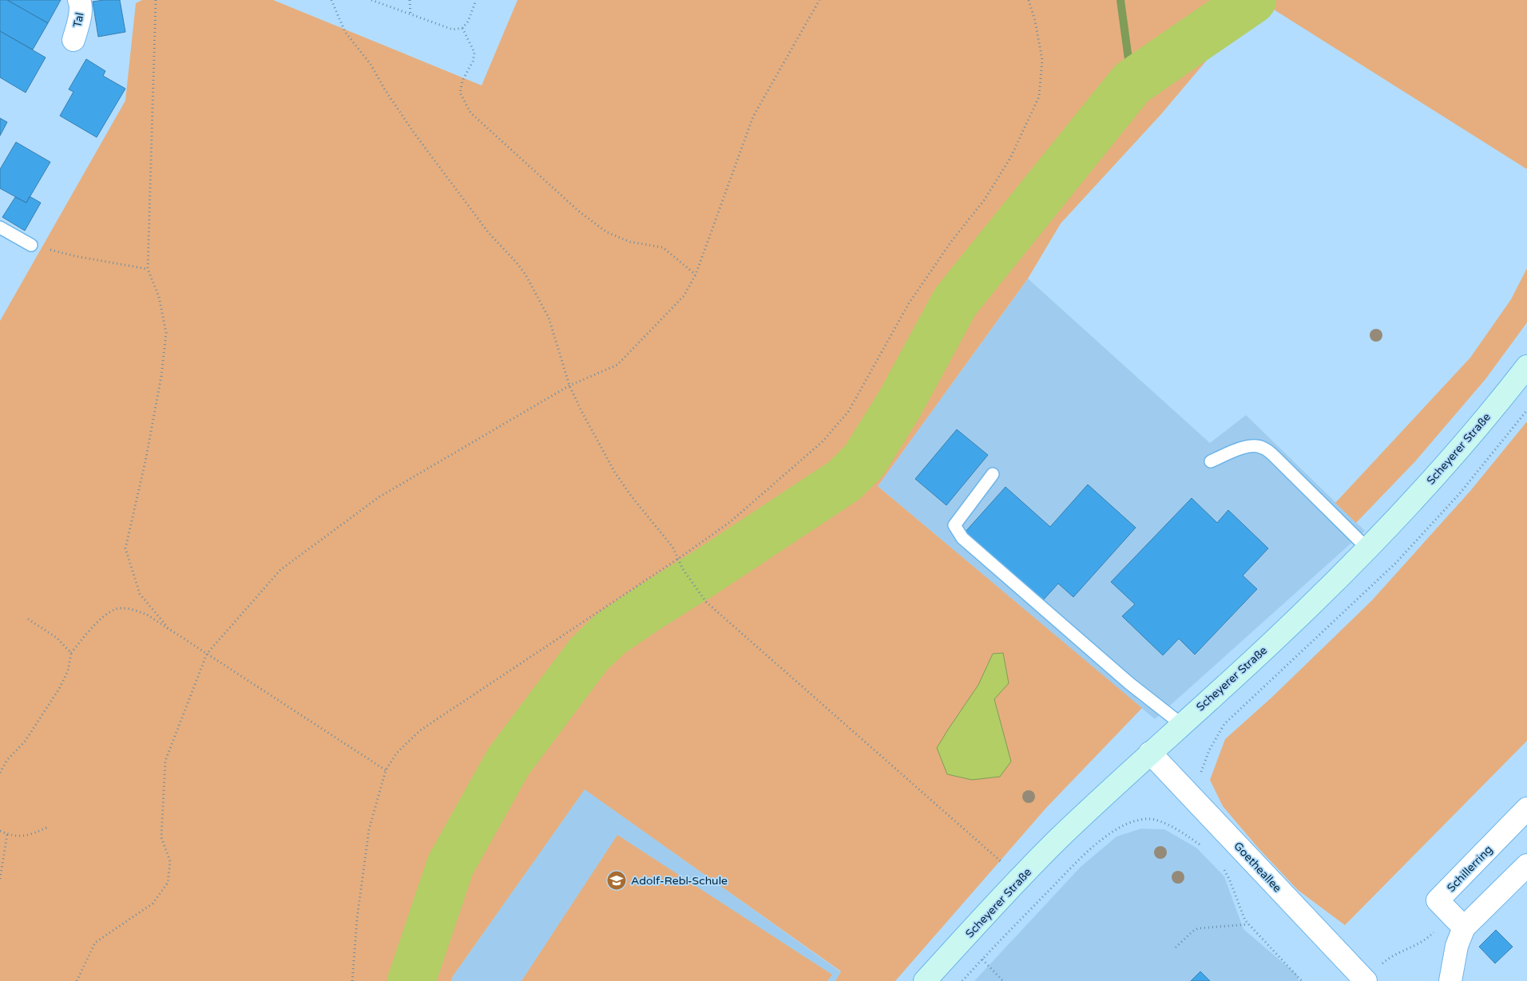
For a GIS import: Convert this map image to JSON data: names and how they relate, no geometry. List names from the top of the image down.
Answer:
{
  "streets": {
    "street": [
      "Tal",
      "Scheyerer Straße",
      "Goetheallee",
      "Schillerring"
    ]
  },
  "crossings": [
    ["Scheyerer Straße", "Goetheallee"]
  ],
  "places": {
    "school or university": ["Adolf-Rebl-Schule"]
  }
}
